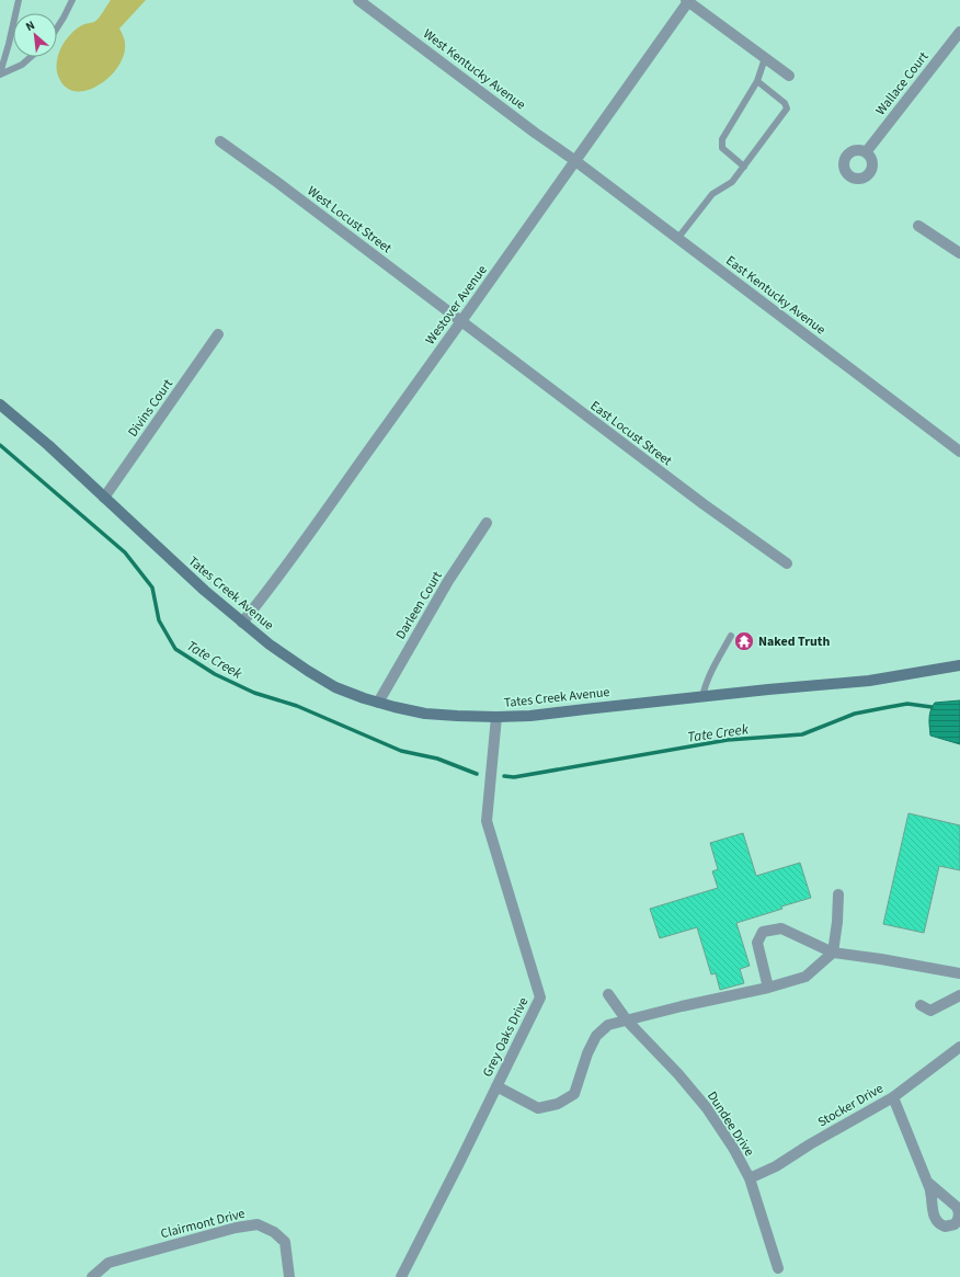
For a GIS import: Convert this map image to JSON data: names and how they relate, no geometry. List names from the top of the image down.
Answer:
{
  "streets": {
    "main road": ["Tates Creek Avenue"],
    "street": [
      "West Kentucky Avenue",
      "Wallace Court",
      "West Locust Street",
      "East Kentucky Avenue",
      "Westover Avenue",
      "Divins Court",
      "East Locust Street",
      "Darleen Court",
      "Grey Oaks Drive",
      "Stocker Drive",
      "Dundee Drive",
      "Clairmont Drive"
    ]
  },
  "crossings": [
    ["West Kentucky Avenue", "East Kentucky Avenue"],
    ["West Kentucky Avenue", "Westover Avenue"],
    ["West Locust Street", "Westover Avenue"],
    ["West Locust Street", "East Locust Street"],
    ["East Kentucky Avenue", "Westover Avenue"],
    ["Westover Avenue", "East Locust Street"],
    ["Westover Avenue", "Tates Creek Avenue"],
    ["Divins Court", "Tates Creek Avenue"],
    ["Tates Creek Avenue", "Darleen Court"],
    ["Tates Creek Avenue", "Grey Oaks Drive"],
    ["Stocker Drive", "Dundee Drive"]
  ],
  "water": ["Tate Creek"],
  "places": {
    "temple": ["Naked Truth"]
  },
  "north": "top left"
}
